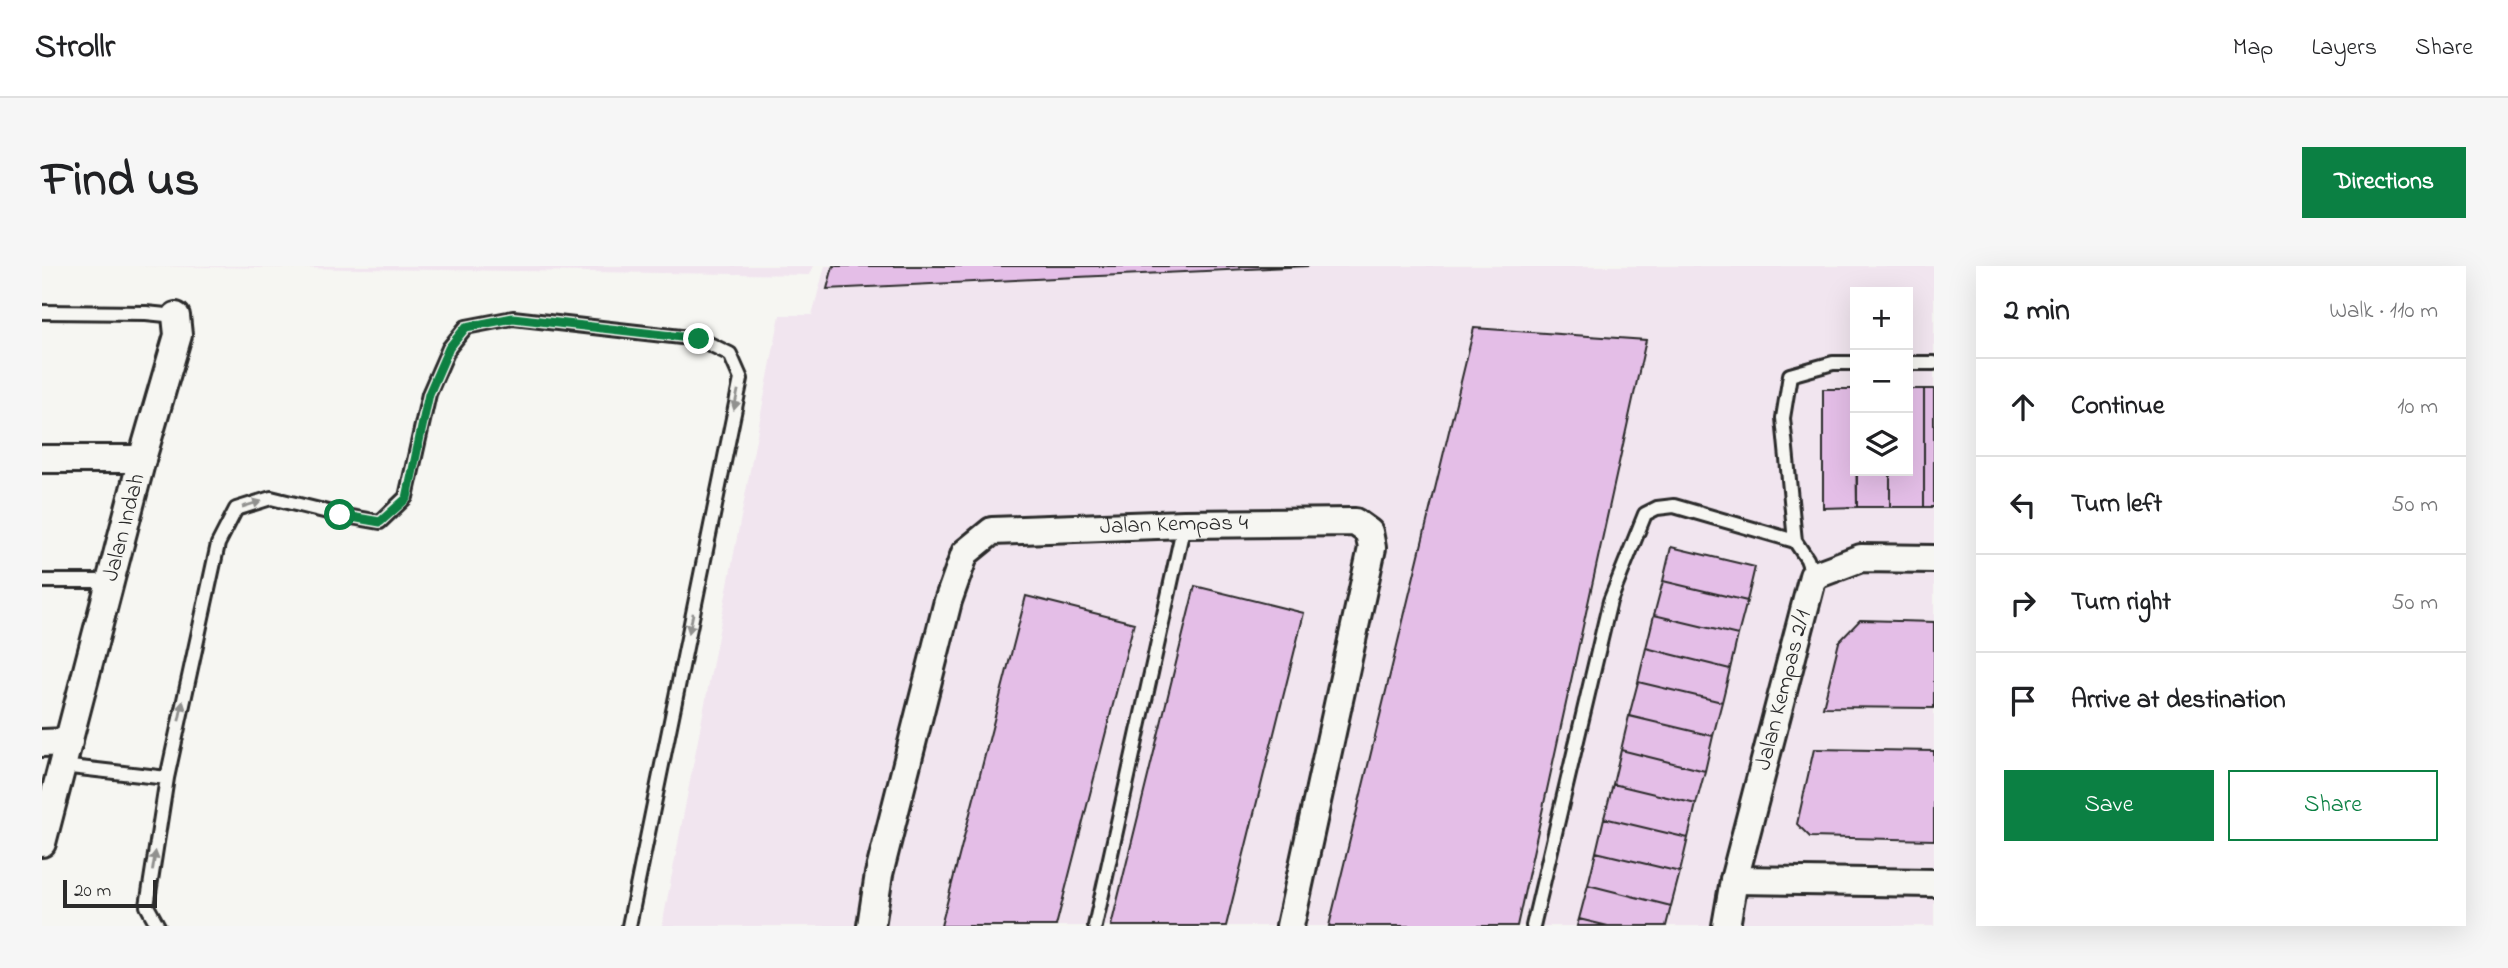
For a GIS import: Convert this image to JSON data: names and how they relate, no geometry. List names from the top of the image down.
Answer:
{
  "streets": {
    "street": ["Jalan Kempas 4", "Jalan Indah", "Jalan Kempas 2/1"]
  },
  "scale_bar": "20 m",
  "page": {
    "header": "Strollr",
    "nav": ["Map", "Layers", "Share"],
    "title": "Find us",
    "buttons": [
      "Directions",
      ["Save", "Share"]
    ],
    "heading": ["2 min", "Walk · 110 m"],
    "map_buttons": ["+", "−"],
    "list": [
      ["Continue", "10 m"],
      ["Turn left", "50 m"],
      ["Turn right", "50 m"],
      "Arrive at destination"
    ],
    "scale": "20 m"
  }
}
